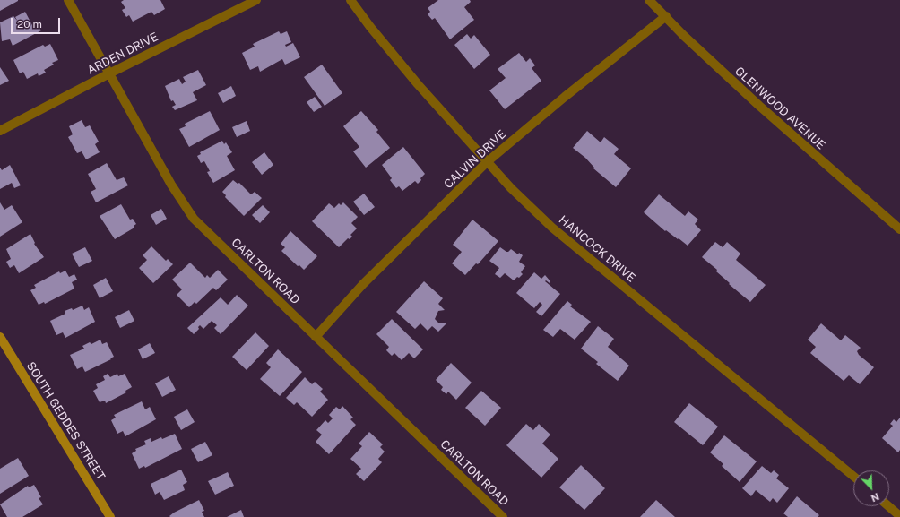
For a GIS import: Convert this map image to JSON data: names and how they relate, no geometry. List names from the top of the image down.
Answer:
{
  "streets": {
    "main road": ["SOUTH GEDDES STREET"],
    "street": [
      "ARDEN DRIVE",
      "GLENWOOD AVENUE",
      "CALVIN DRIVE",
      "HANCOCK DRIVE",
      "CARLTON ROAD"
    ]
  },
  "crossings": [
    ["ARDEN DRIVE", "CARLTON ROAD"],
    ["GLENWOOD AVENUE", "CALVIN DRIVE"],
    ["CALVIN DRIVE", "HANCOCK DRIVE"],
    ["CALVIN DRIVE", "CARLTON ROAD"]
  ],
  "scale_bar": "20 m",
  "north": "bottom right"
}
